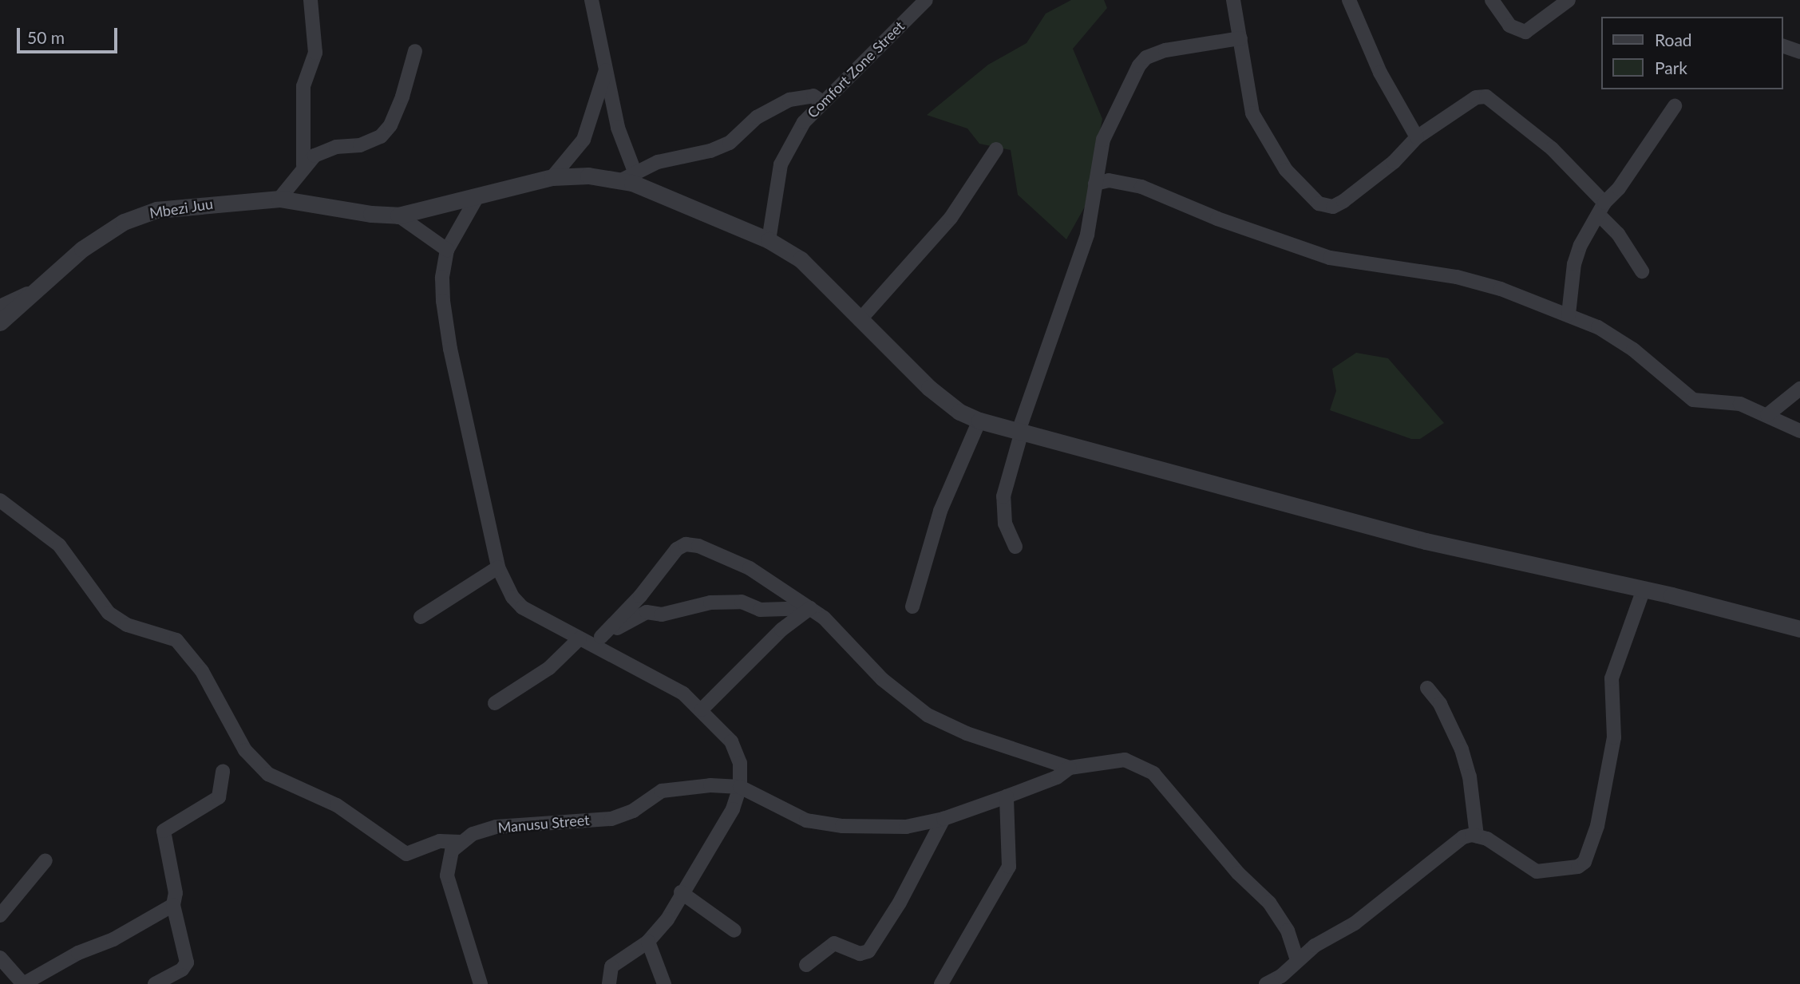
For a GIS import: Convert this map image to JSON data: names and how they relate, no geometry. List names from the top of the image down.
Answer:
{
  "streets": {
    "street": ["Comfort Zone Street", "Mbezi Juu", "Manusu Street"]
  },
  "legend": ["Road", "Park"],
  "scale_bar": "50 m"
}
